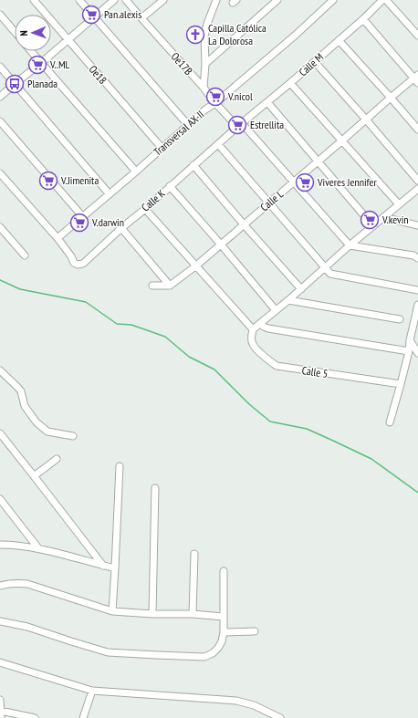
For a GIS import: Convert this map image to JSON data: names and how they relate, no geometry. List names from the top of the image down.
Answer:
{
  "streets": {
    "street": [
      "Oe17B",
      "Calle M",
      "Oe18",
      "Transversal AX-II",
      "Calle K",
      "Calle L",
      "Calle 5"
    ]
  },
  "crossings": [
    ["Oe17B", "Calle M"],
    ["Oe17B", "Transversal AX-II"],
    ["Oe17B", "Calle K"],
    ["Oe17B", "Calle L"],
    ["Calle M", "Calle K"],
    ["Oe18", "Transversal AX-II"],
    ["Transversal AX-II", "Calle K"]
  ],
  "places": {
    "supermarket": [
      "Pan.alexis",
      "V..ML",
      "V.nicol",
      "Estrellita",
      "V.Jimenita",
      "Viveres Jennifer",
      "V.kevin",
      "V.darwin"
    ],
    "church": ["Capilla Católica La Dolorosa"],
    "bus stop": ["Planada"]
  },
  "north": "left"
}
